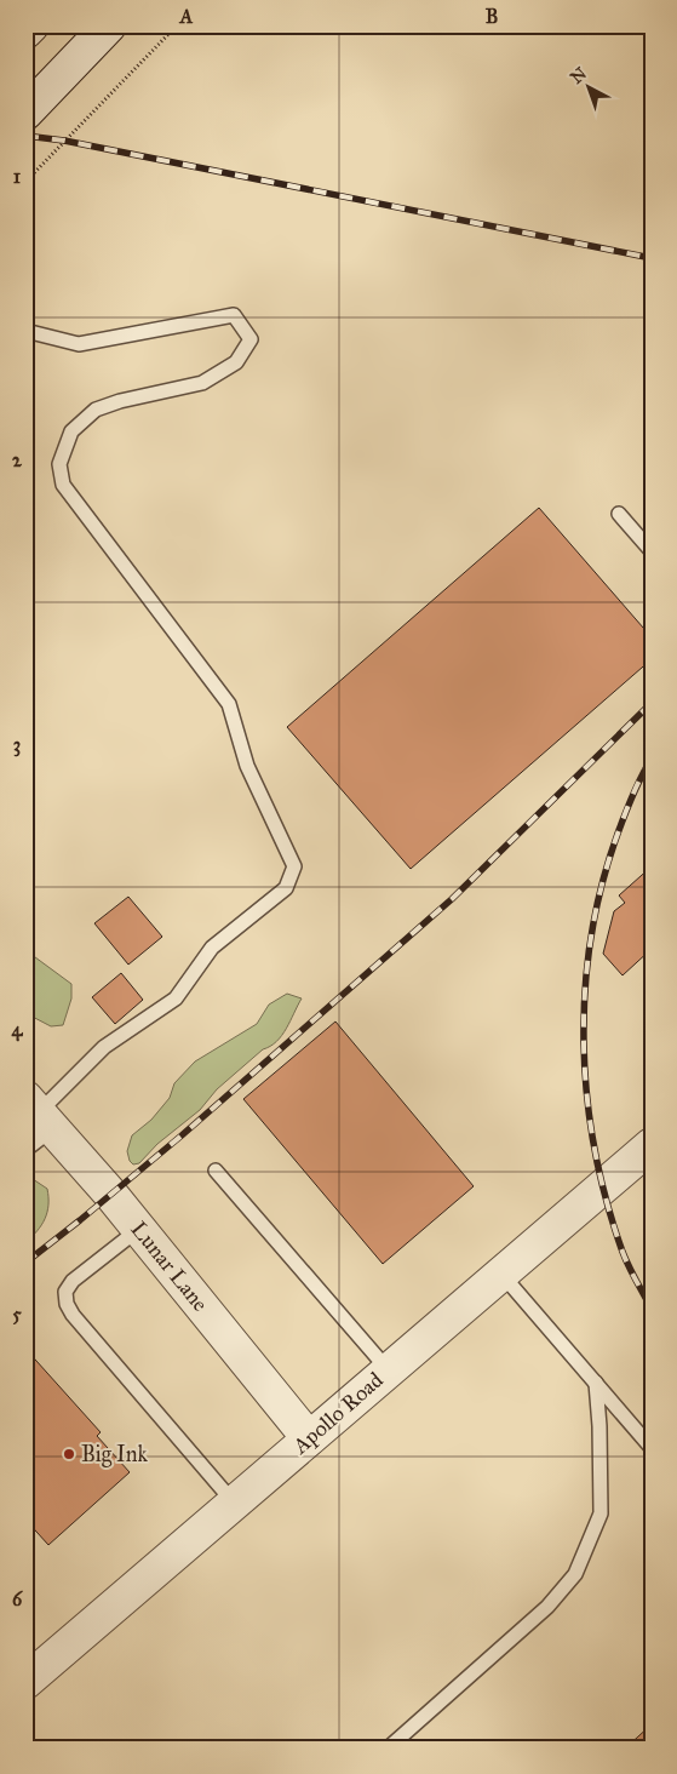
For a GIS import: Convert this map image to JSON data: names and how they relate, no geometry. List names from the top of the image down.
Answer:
{
  "streets": {
    "street": ["Lunar Lane", "Apollo Road"]
  },
  "crossings": [
    ["Lunar Lane", "Apollo Road"]
  ],
  "places": ["Big Ink"],
  "north": "top left",
  "grid": {
    "columns": ["A", "B"],
    "rows": [
      "1",
      "2",
      "3",
      "4",
      "5",
      "6"
    ]
  }
}
